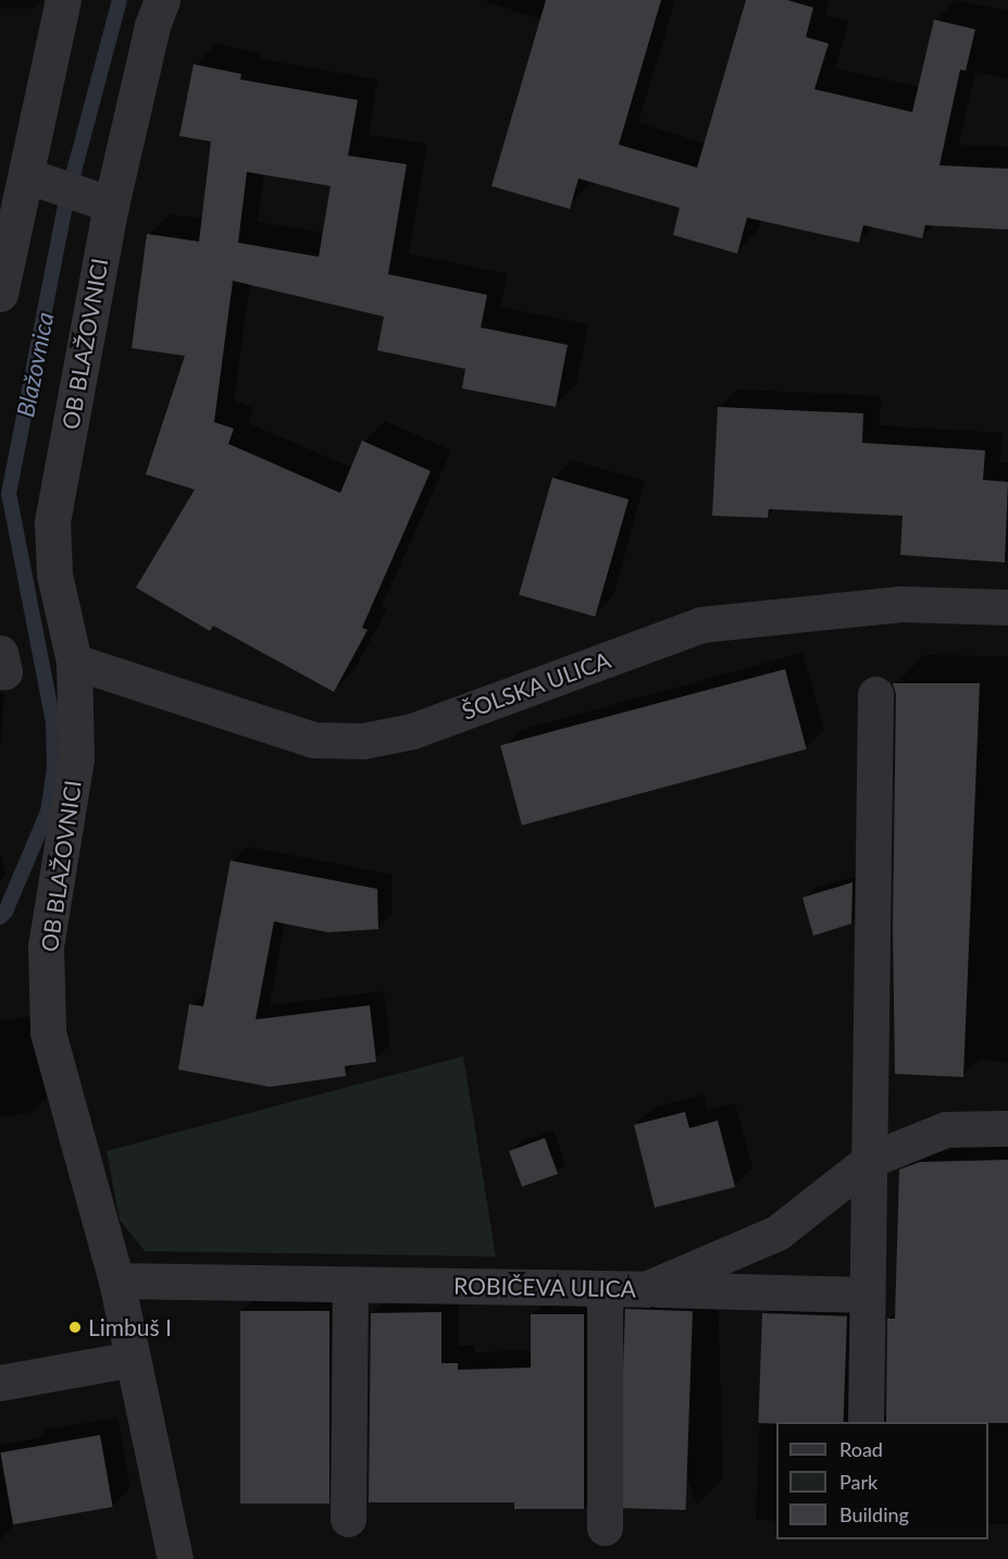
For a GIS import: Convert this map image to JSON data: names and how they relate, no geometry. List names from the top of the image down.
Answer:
{
  "streets": {
    "street": ["OB BLAŽOVNICI", "ŠOLSKA ULICA", "ROBIČEVA ULICA"]
  },
  "crossings": [
    ["OB BLAŽOVNICI", "ŠOLSKA ULICA"],
    ["OB BLAŽOVNICI", "ROBIČEVA ULICA"]
  ],
  "water": ["Blažovnica"],
  "places": ["Limbuš I"],
  "legend": ["Road", "Park", "Building"]
}
